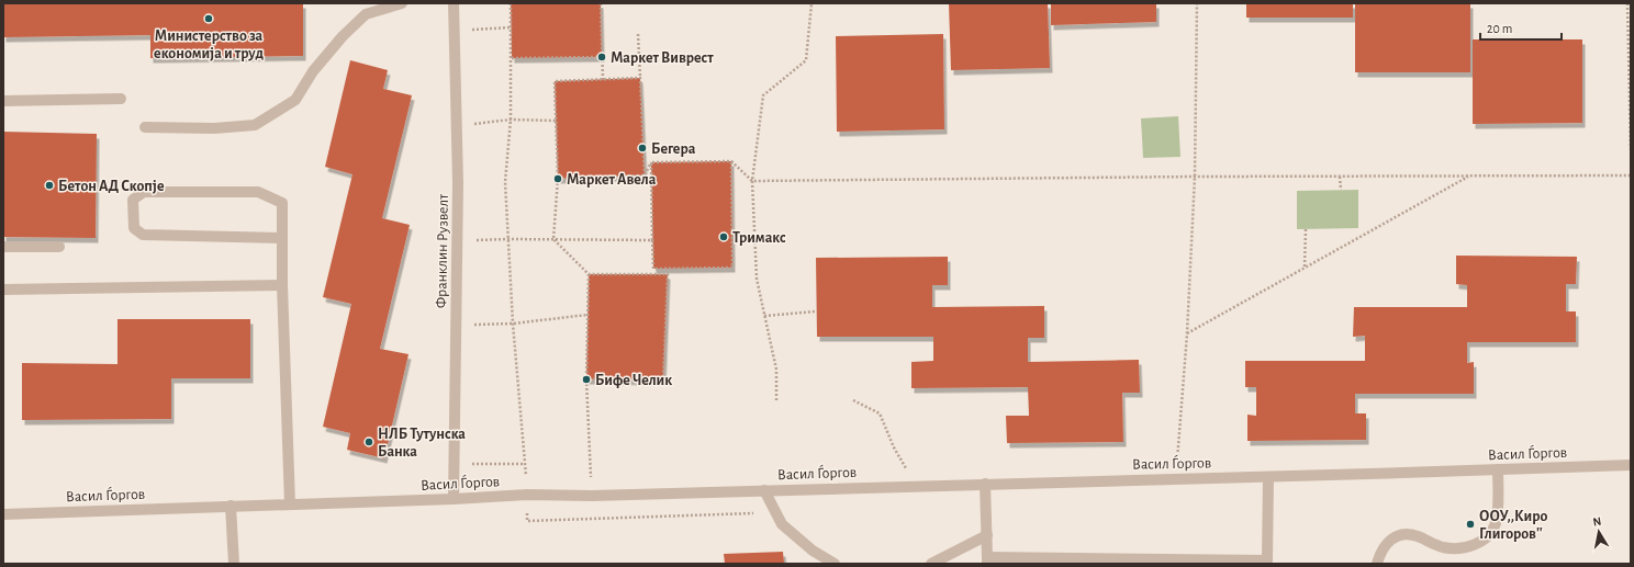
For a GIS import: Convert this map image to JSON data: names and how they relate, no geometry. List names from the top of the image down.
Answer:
{
  "streets": {
    "street": ["Франклин Рузвелт", "Васил Ѓоргов"]
  },
  "crossings": [
    ["Франклин Рузвелт", "Васил Ѓоргов"]
  ],
  "places": [
    "Министерство за економија и труд",
    "Маркет Виврест",
    "Бегера",
    "Маркет Авела",
    "Бетон АД Скопје",
    "Тримакс",
    "Бифе Челик",
    "НЛБ Тутунска Банка",
    "ООУ,,Киро Глигоров''"
  ],
  "scale_bar": "20 m",
  "north": "top"
}
